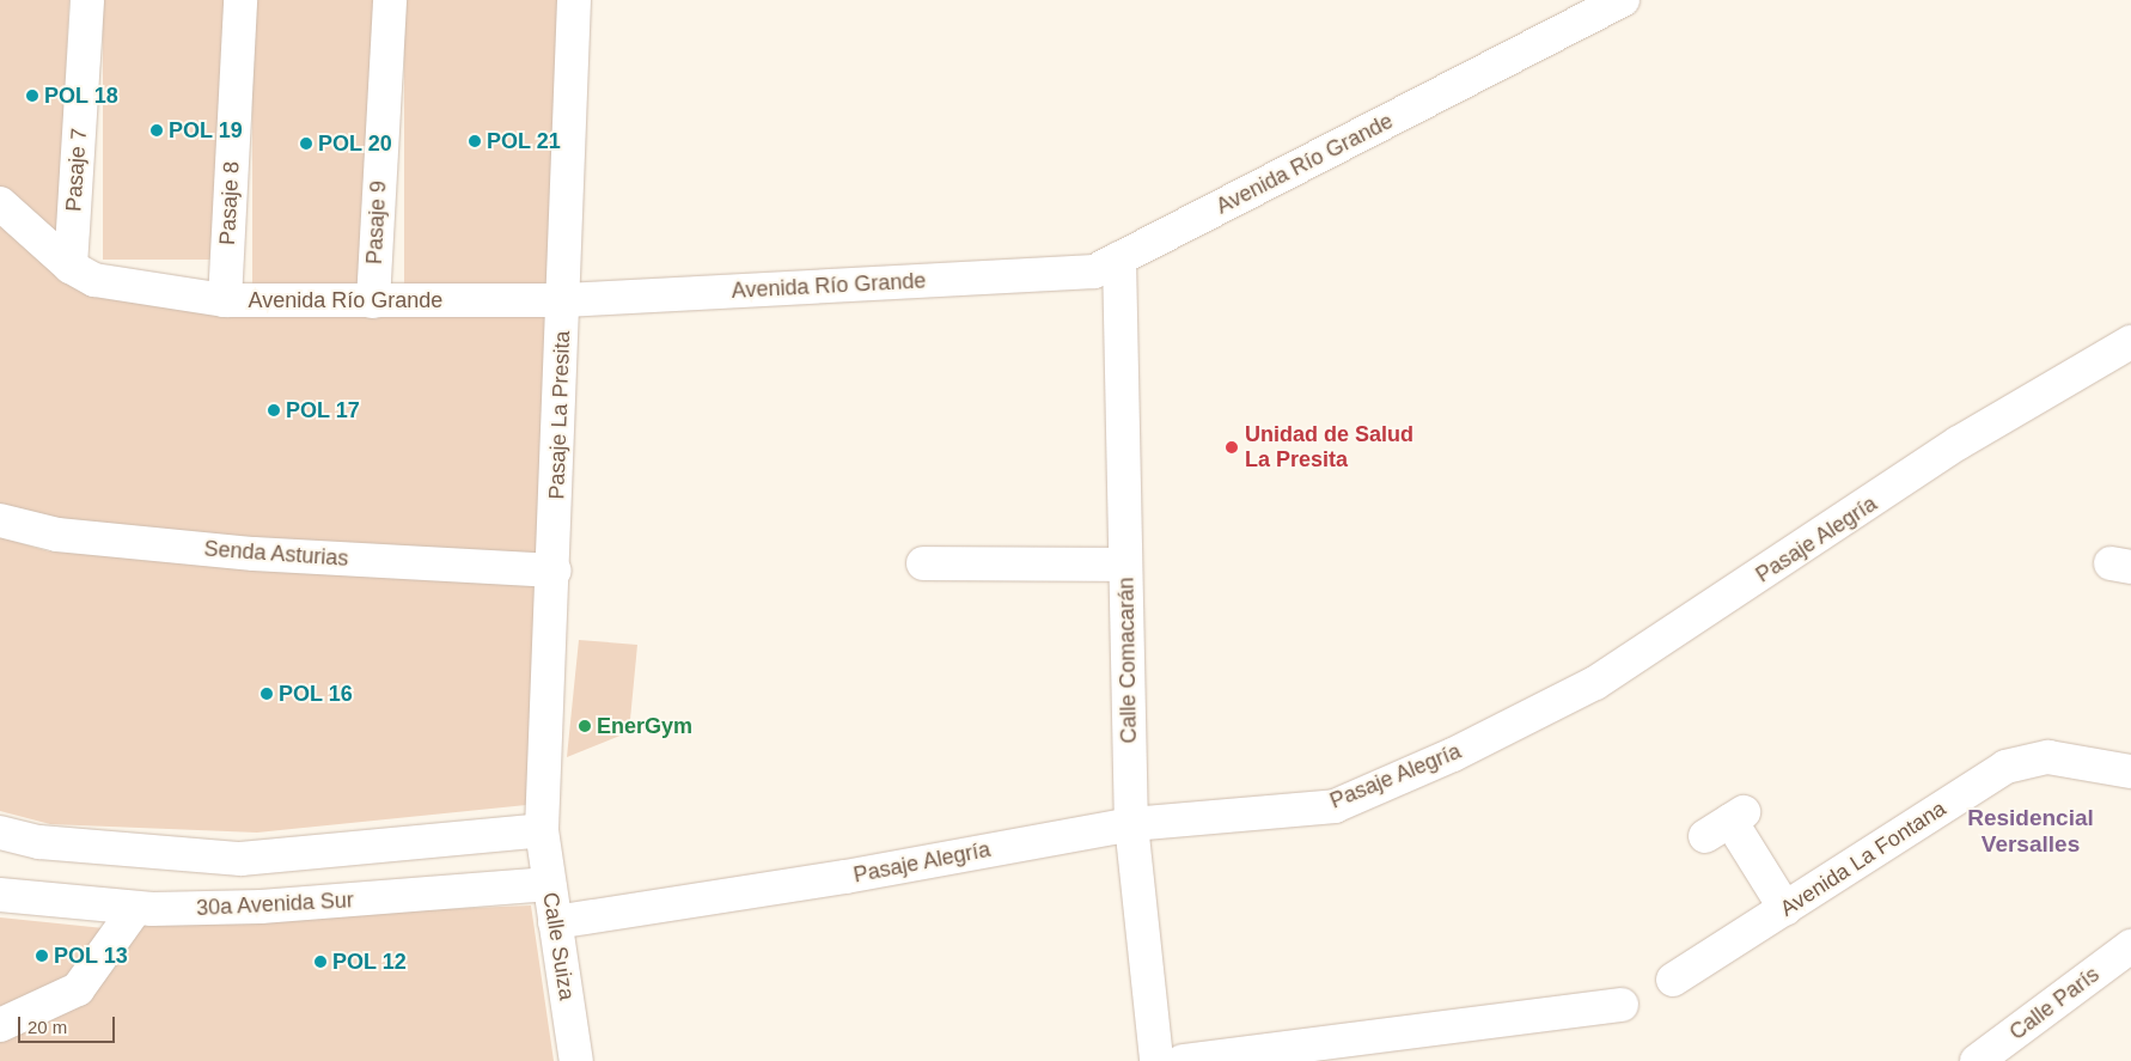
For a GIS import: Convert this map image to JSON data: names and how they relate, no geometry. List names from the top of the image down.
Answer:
{
  "streets": {
    "street": [
      "Avenida Río Grande",
      "Pasaje 7",
      "Pasaje 8",
      "Pasaje 9",
      "Pasaje La Presita",
      "Pasaje Alegría",
      "Senda Asturias",
      "Calle Comacarán",
      "Avenida La Fontana",
      "30a Avenida Sur",
      "Calle Suiza",
      "Calle París"
    ]
  },
  "crossings": [
    ["Avenida Río Grande", "Pasaje 7"],
    ["Avenida Río Grande", "Pasaje 8"],
    ["Avenida Río Grande", "Pasaje 9"],
    ["Avenida Río Grande", "Pasaje La Presita"],
    ["Avenida Río Grande", "Calle Comacarán"],
    ["Pasaje La Presita", "Senda Asturias"],
    ["Pasaje La Presita", "Calle Suiza"],
    ["Pasaje Alegría", "Calle Comacarán"],
    ["Pasaje Alegría", "Calle Suiza"],
    ["30a Avenida Sur", "Calle Suiza"]
  ],
  "districts": ["Residencial Versalles"],
  "places": [
    "POL 18",
    "POL 19",
    "POL 21",
    "POL 20",
    "POL 17",
    "Unidad de Salud La Presita",
    "POL 16",
    "EnerGym",
    "POL 13",
    "POL 12"
  ],
  "scale_bar": "20 m"
}
